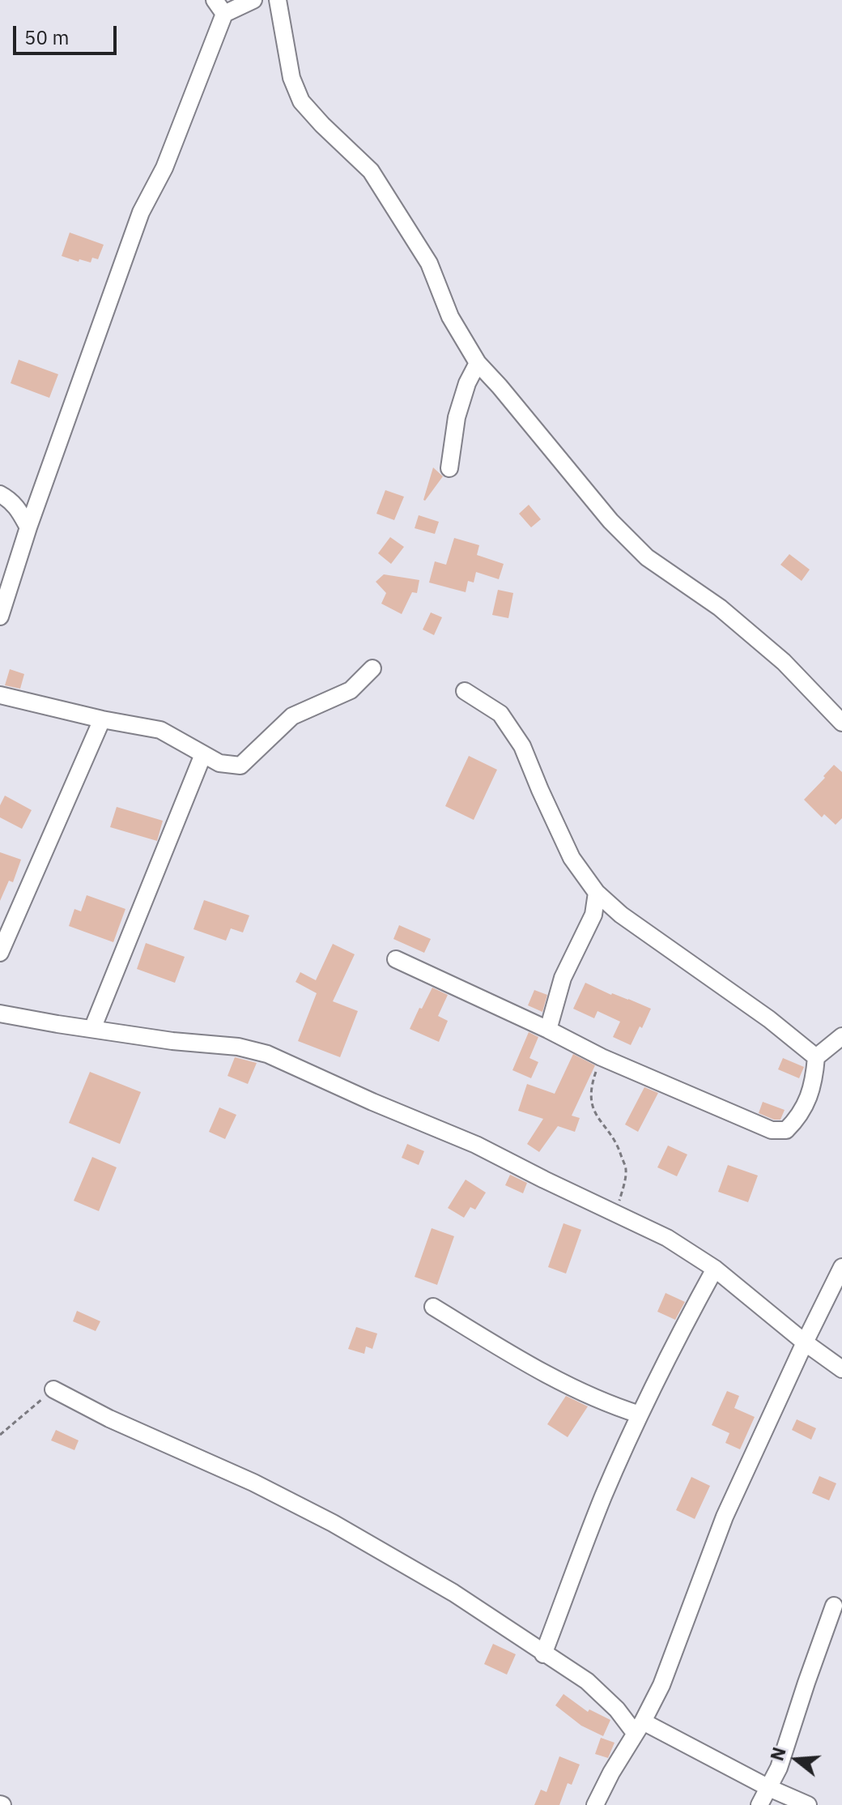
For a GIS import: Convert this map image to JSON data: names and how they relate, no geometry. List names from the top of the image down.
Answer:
{
  "scale_bar": "50 m",
  "north": "left"
}
